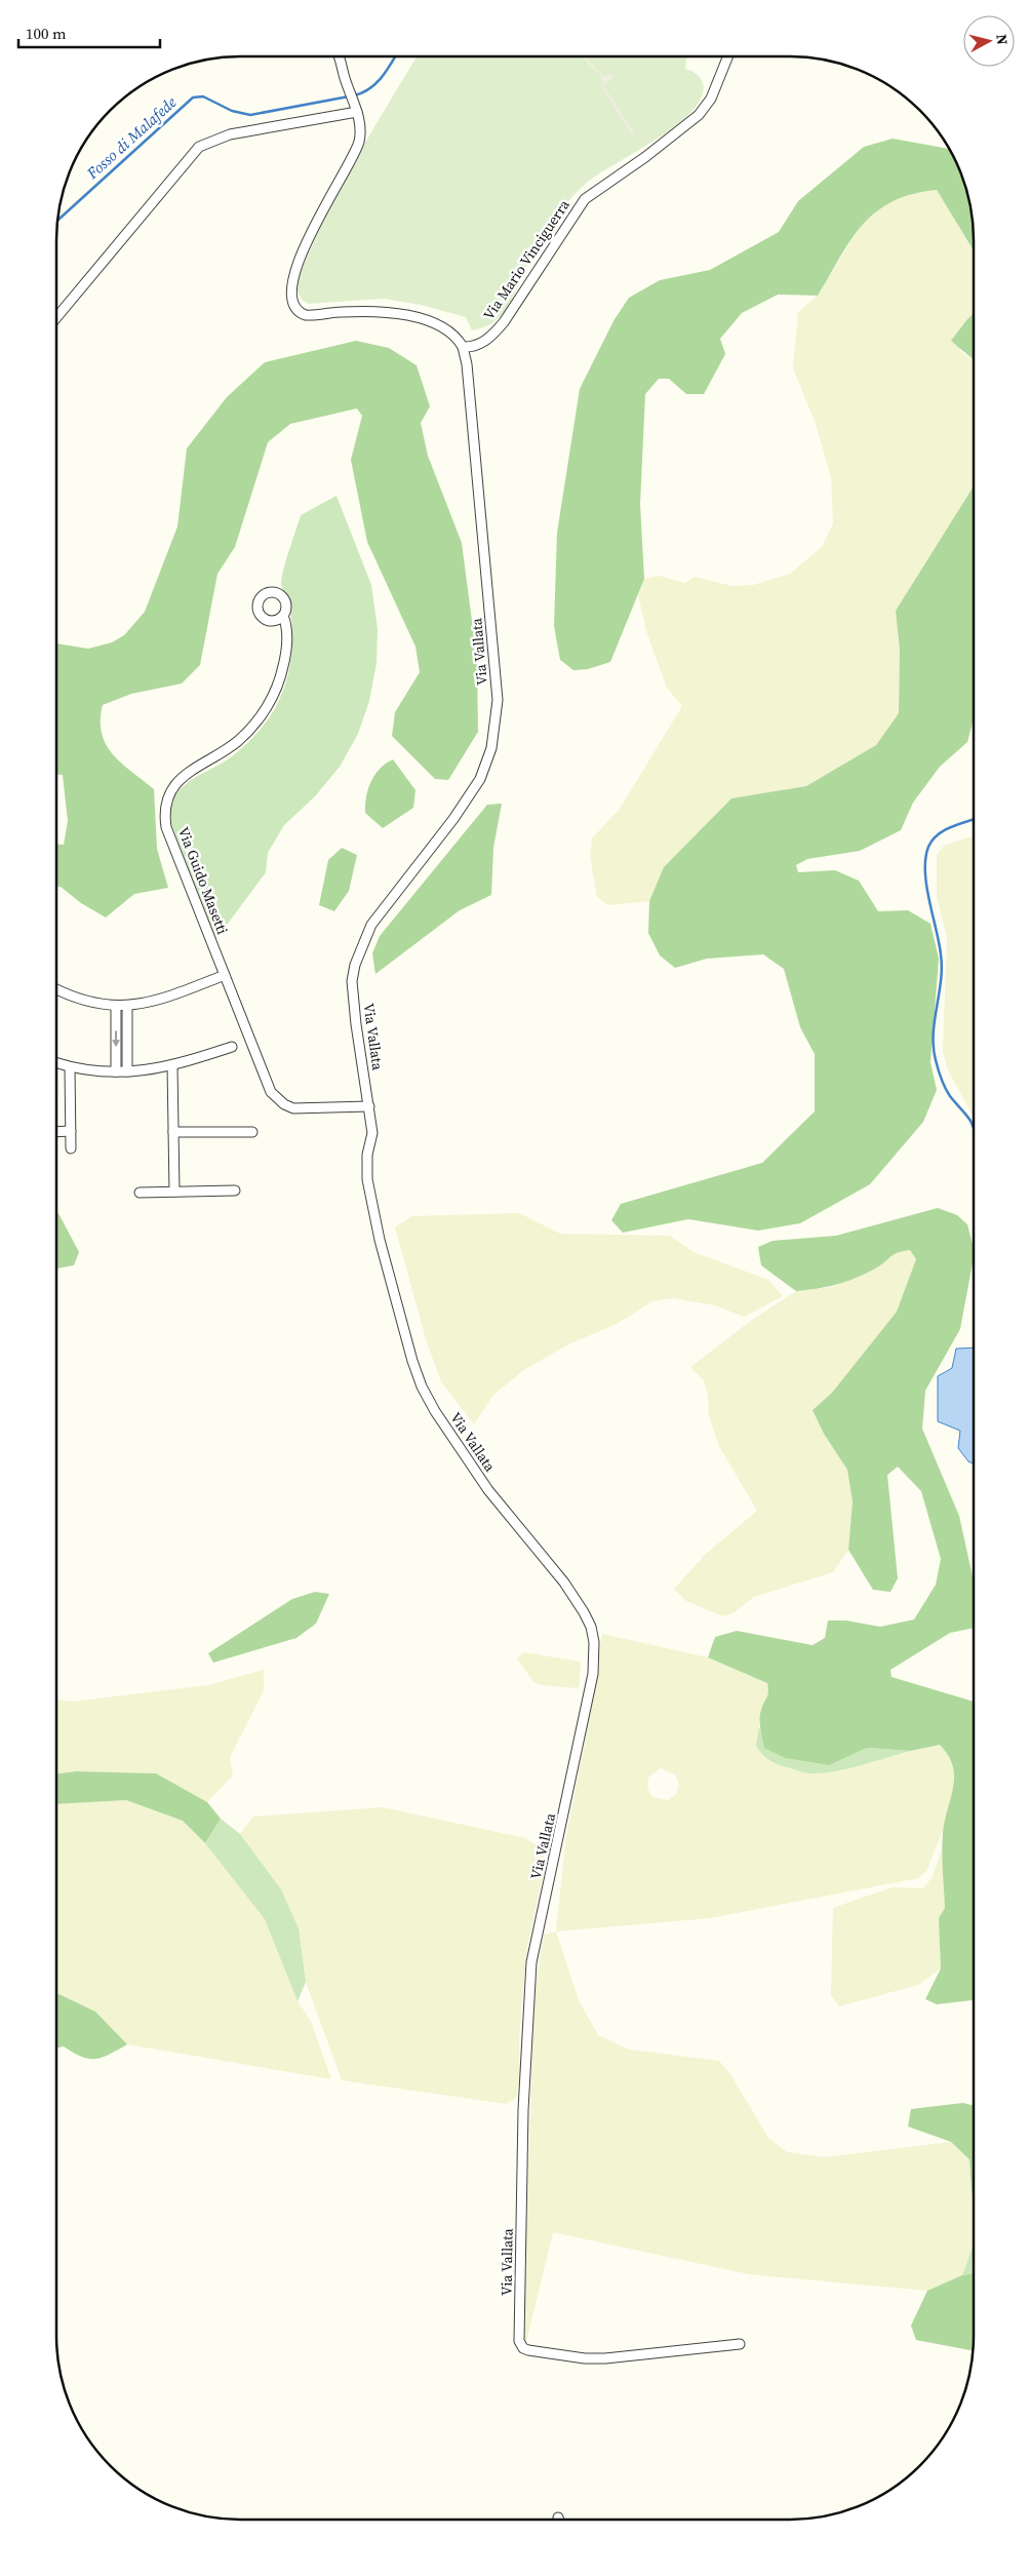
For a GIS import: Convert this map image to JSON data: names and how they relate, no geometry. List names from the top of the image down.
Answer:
{
  "streets": {
    "street": ["Via Mario Vinciguerra", "Via Vallata", "Via Guido Masetti"]
  },
  "crossings": [
    ["Via Mario Vinciguerra", "Via Vallata"],
    ["Via Vallata", "Via Guido Masetti"]
  ],
  "water": ["Fosso di Malafede"],
  "scale_bar": "100 m",
  "north": "right"
}
